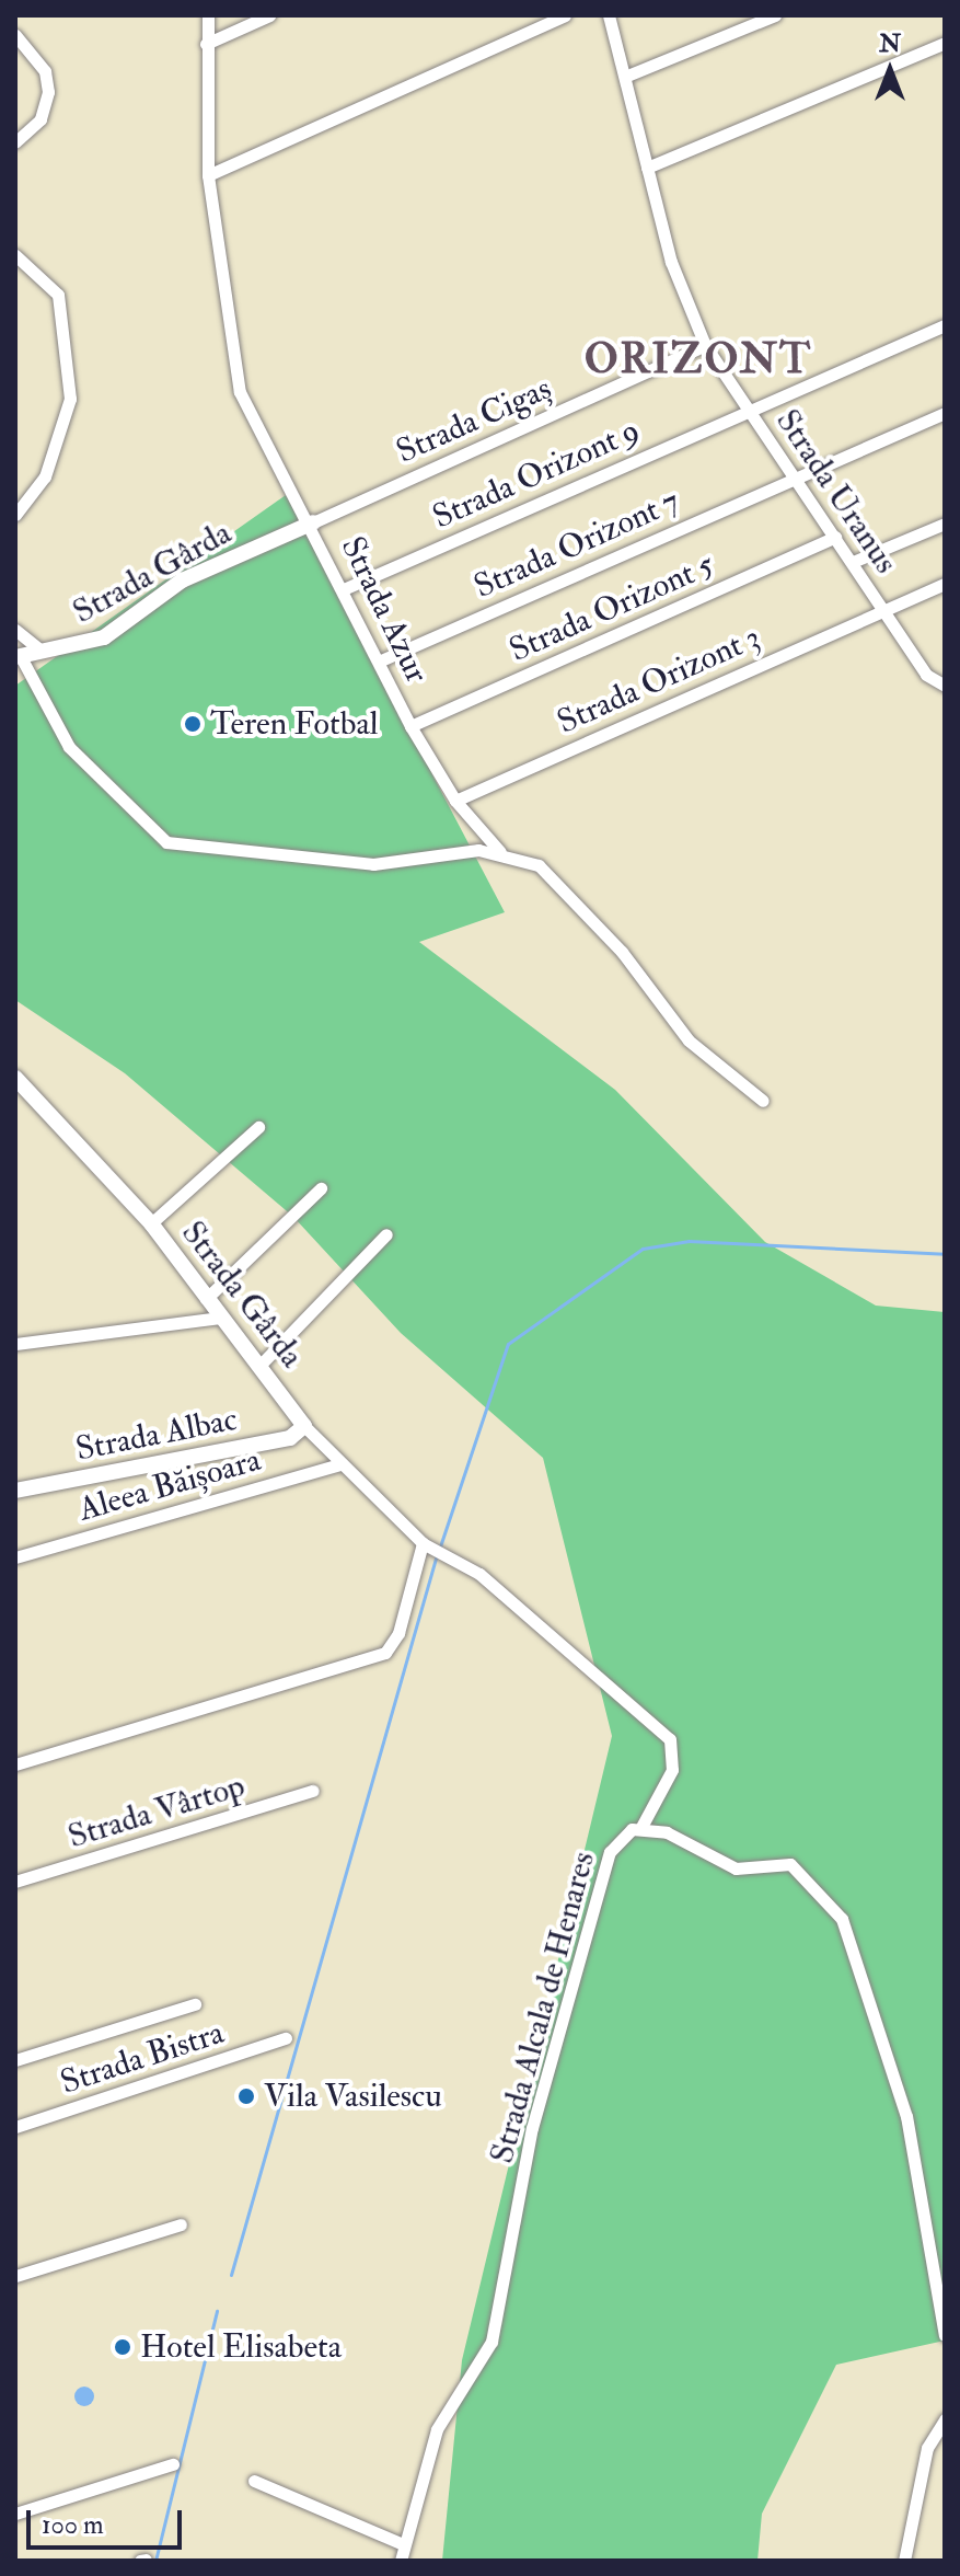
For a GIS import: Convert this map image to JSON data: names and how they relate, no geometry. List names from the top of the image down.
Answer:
{
  "streets": {
    "street": [
      "Strada Cigaș",
      "Strada Orizont 9",
      "Strada Uranus",
      "Strada Orizont 7",
      "Strada Gârda",
      "Strada Orizont 5",
      "Strada Azur",
      "Strada Orizont 3",
      "Strada Albac",
      "Aleea Băișoara",
      "Strada Vârtop",
      "Strada Alcala de Henares",
      "Strada Bistra"
    ]
  },
  "crossings": [
    ["Strada Cigaș", "Strada Uranus"],
    ["Strada Cigaș", "Strada Gârda"],
    ["Strada Cigaș", "Strada Azur"],
    ["Strada Orizont 9", "Strada Uranus"],
    ["Strada Orizont 9", "Strada Azur"],
    ["Strada Uranus", "Strada Orizont 7"],
    ["Strada Uranus", "Strada Orizont 5"],
    ["Strada Uranus", "Strada Orizont 3"],
    ["Strada Orizont 7", "Strada Azur"],
    ["Strada Gârda", "Strada Azur"],
    ["Strada Gârda", "Strada Albac"],
    ["Strada Gârda", "Aleea Băișoara"],
    ["Strada Gârda", "Strada Alcala de Henares"],
    ["Strada Orizont 5", "Strada Azur"],
    ["Strada Azur", "Strada Orizont 3"]
  ],
  "districts": ["ORIZONT"],
  "places": ["Teren Fotbal", "Vila Vasilescu", "Hotel Elisabeta"],
  "scale_bar": "100 m",
  "north": "top"
}
